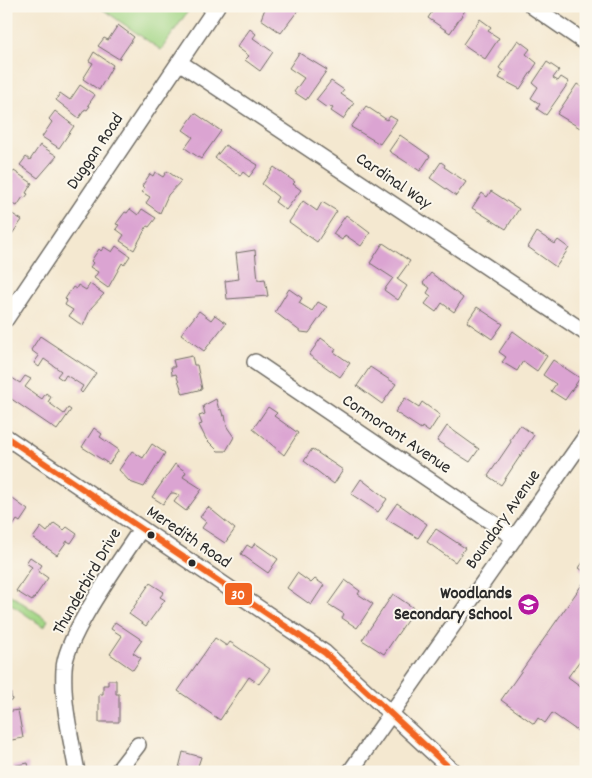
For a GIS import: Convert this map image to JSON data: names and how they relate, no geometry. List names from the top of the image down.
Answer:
{
  "streets": {
    "street": [
      "Duggan Road",
      "Cardinal Way",
      "Cormorant Avenue",
      "Boundary Avenue",
      "Meredith Road",
      "Thunderbird Drive"
    ]
  },
  "crossings": [
    ["Duggan Road", "Cardinal Way"],
    ["Cormorant Avenue", "Boundary Avenue"],
    ["Boundary Avenue", "Meredith Road"],
    ["Meredith Road", "Thunderbird Drive"]
  ],
  "places": {
    "school or university": ["Woodlands Secondary School"]
  },
  "lines": ["transit line 30"]
}
